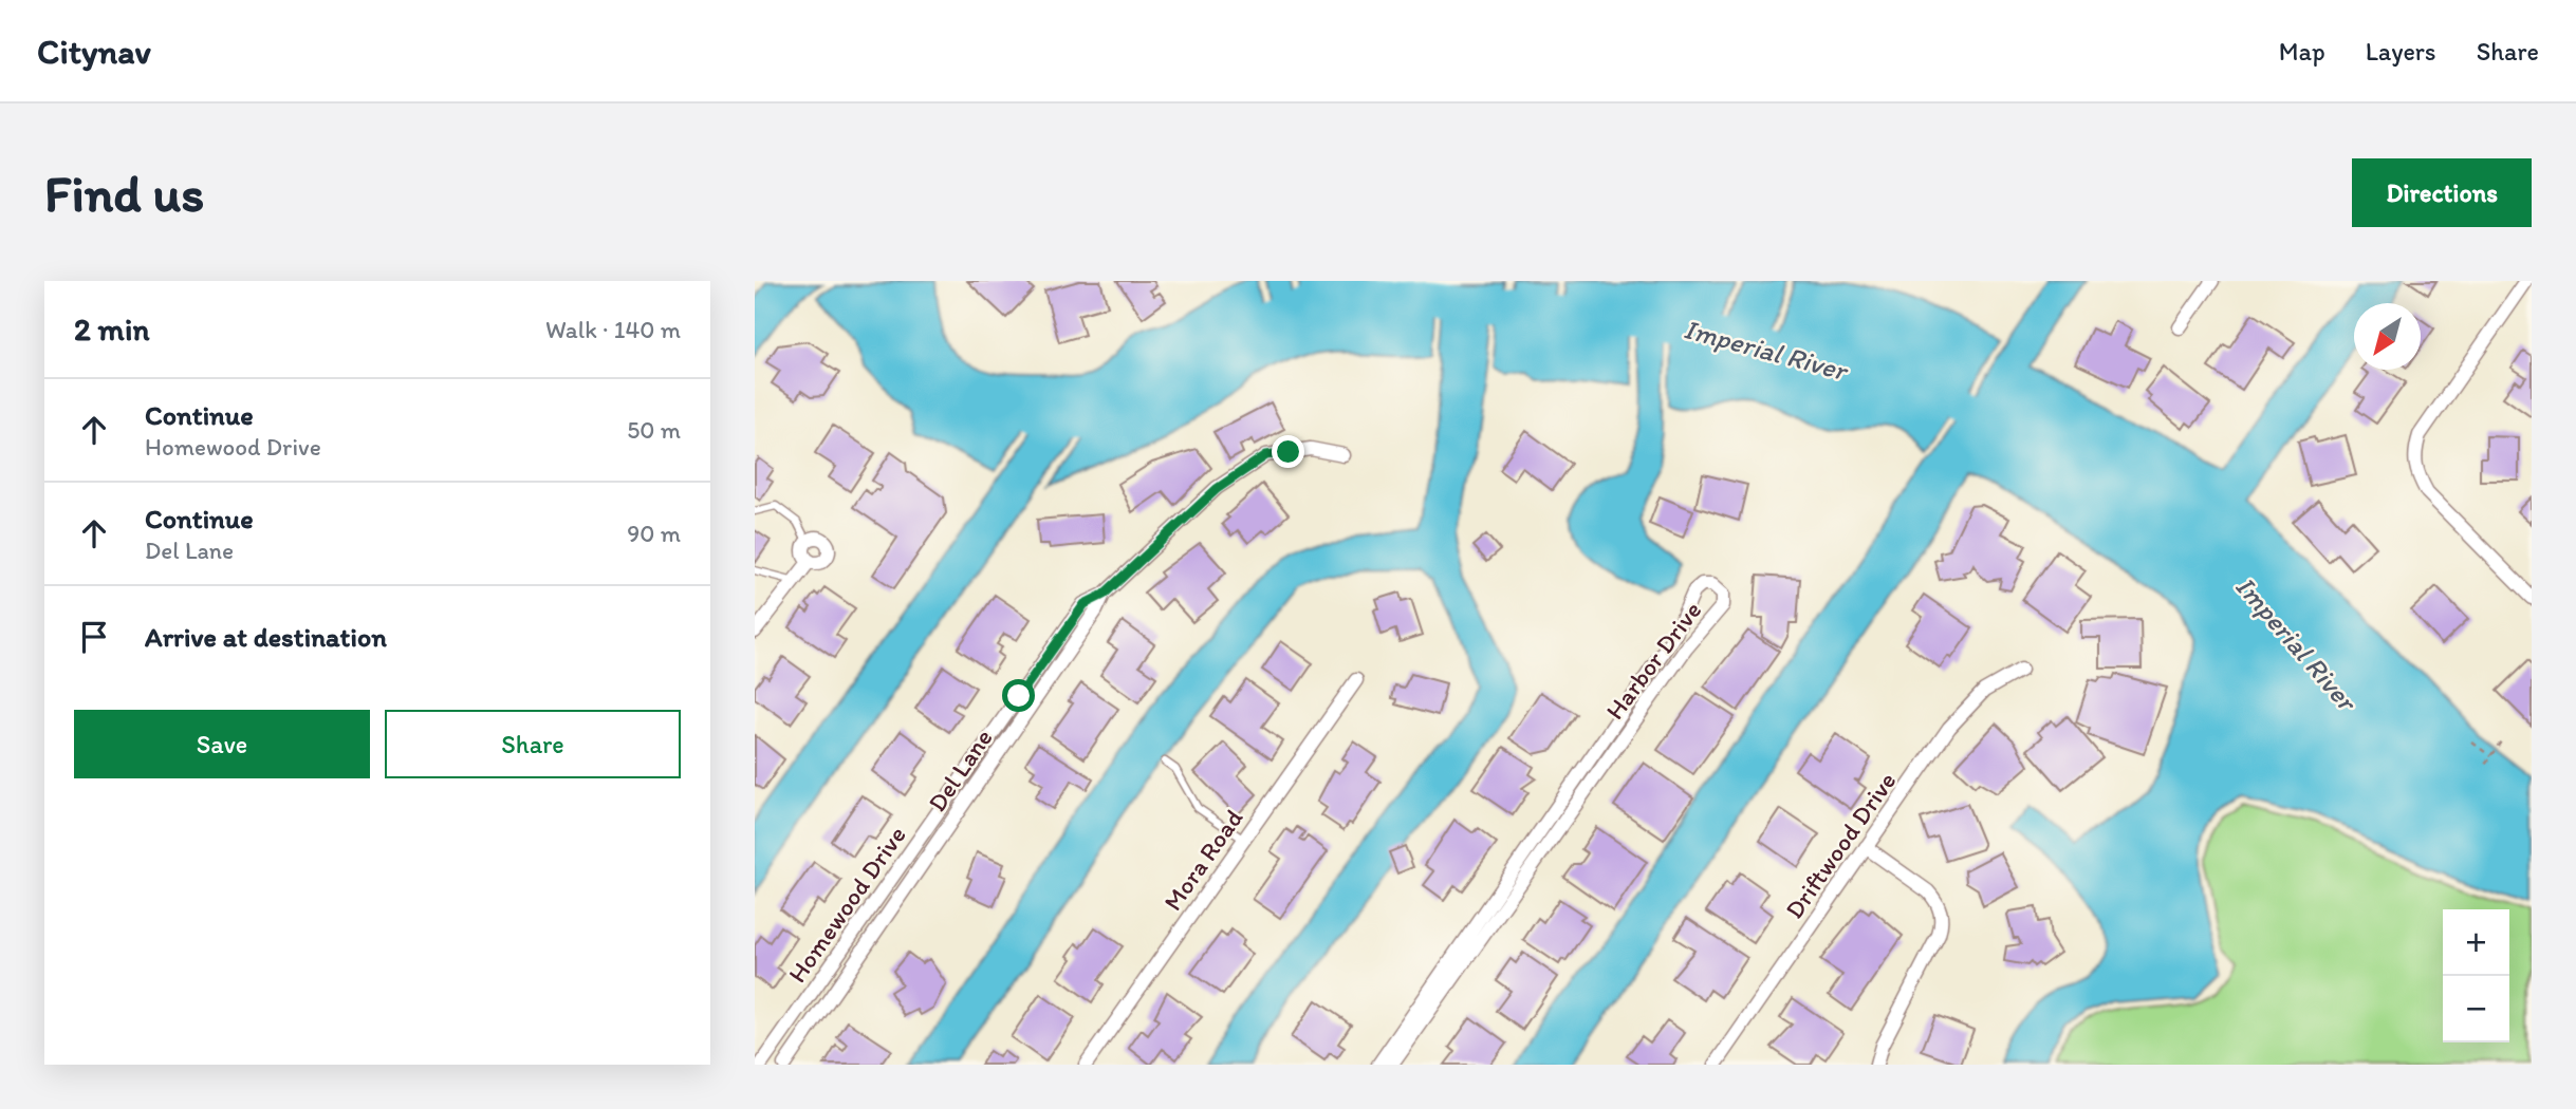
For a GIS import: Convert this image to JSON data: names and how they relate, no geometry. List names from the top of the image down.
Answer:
{
  "streets": {
    "street": [
      "Harbor Drive",
      "Del Lane",
      "Driftwood Drive",
      "Mora Road",
      "Homewood Drive"
    ]
  },
  "crossings": [
    ["Del Lane", "Homewood Drive"]
  ],
  "water": ["Imperial River"],
  "north": "bottom left",
  "page": {
    "header": "Citynav",
    "nav": ["Map", "Layers", "Share"],
    "buttons": [
      "Directions",
      ["Save", "Share"]
    ],
    "title": "Find us",
    "heading": ["2 min", "Walk · 140 m"],
    "list": [
      ["Continue", "Homewood Drive", "50 m"],
      ["Continue", "Del Lane", "90 m"],
      "Arrive at destination"
    ],
    "map_buttons": ["+", "−"]
  }
}
